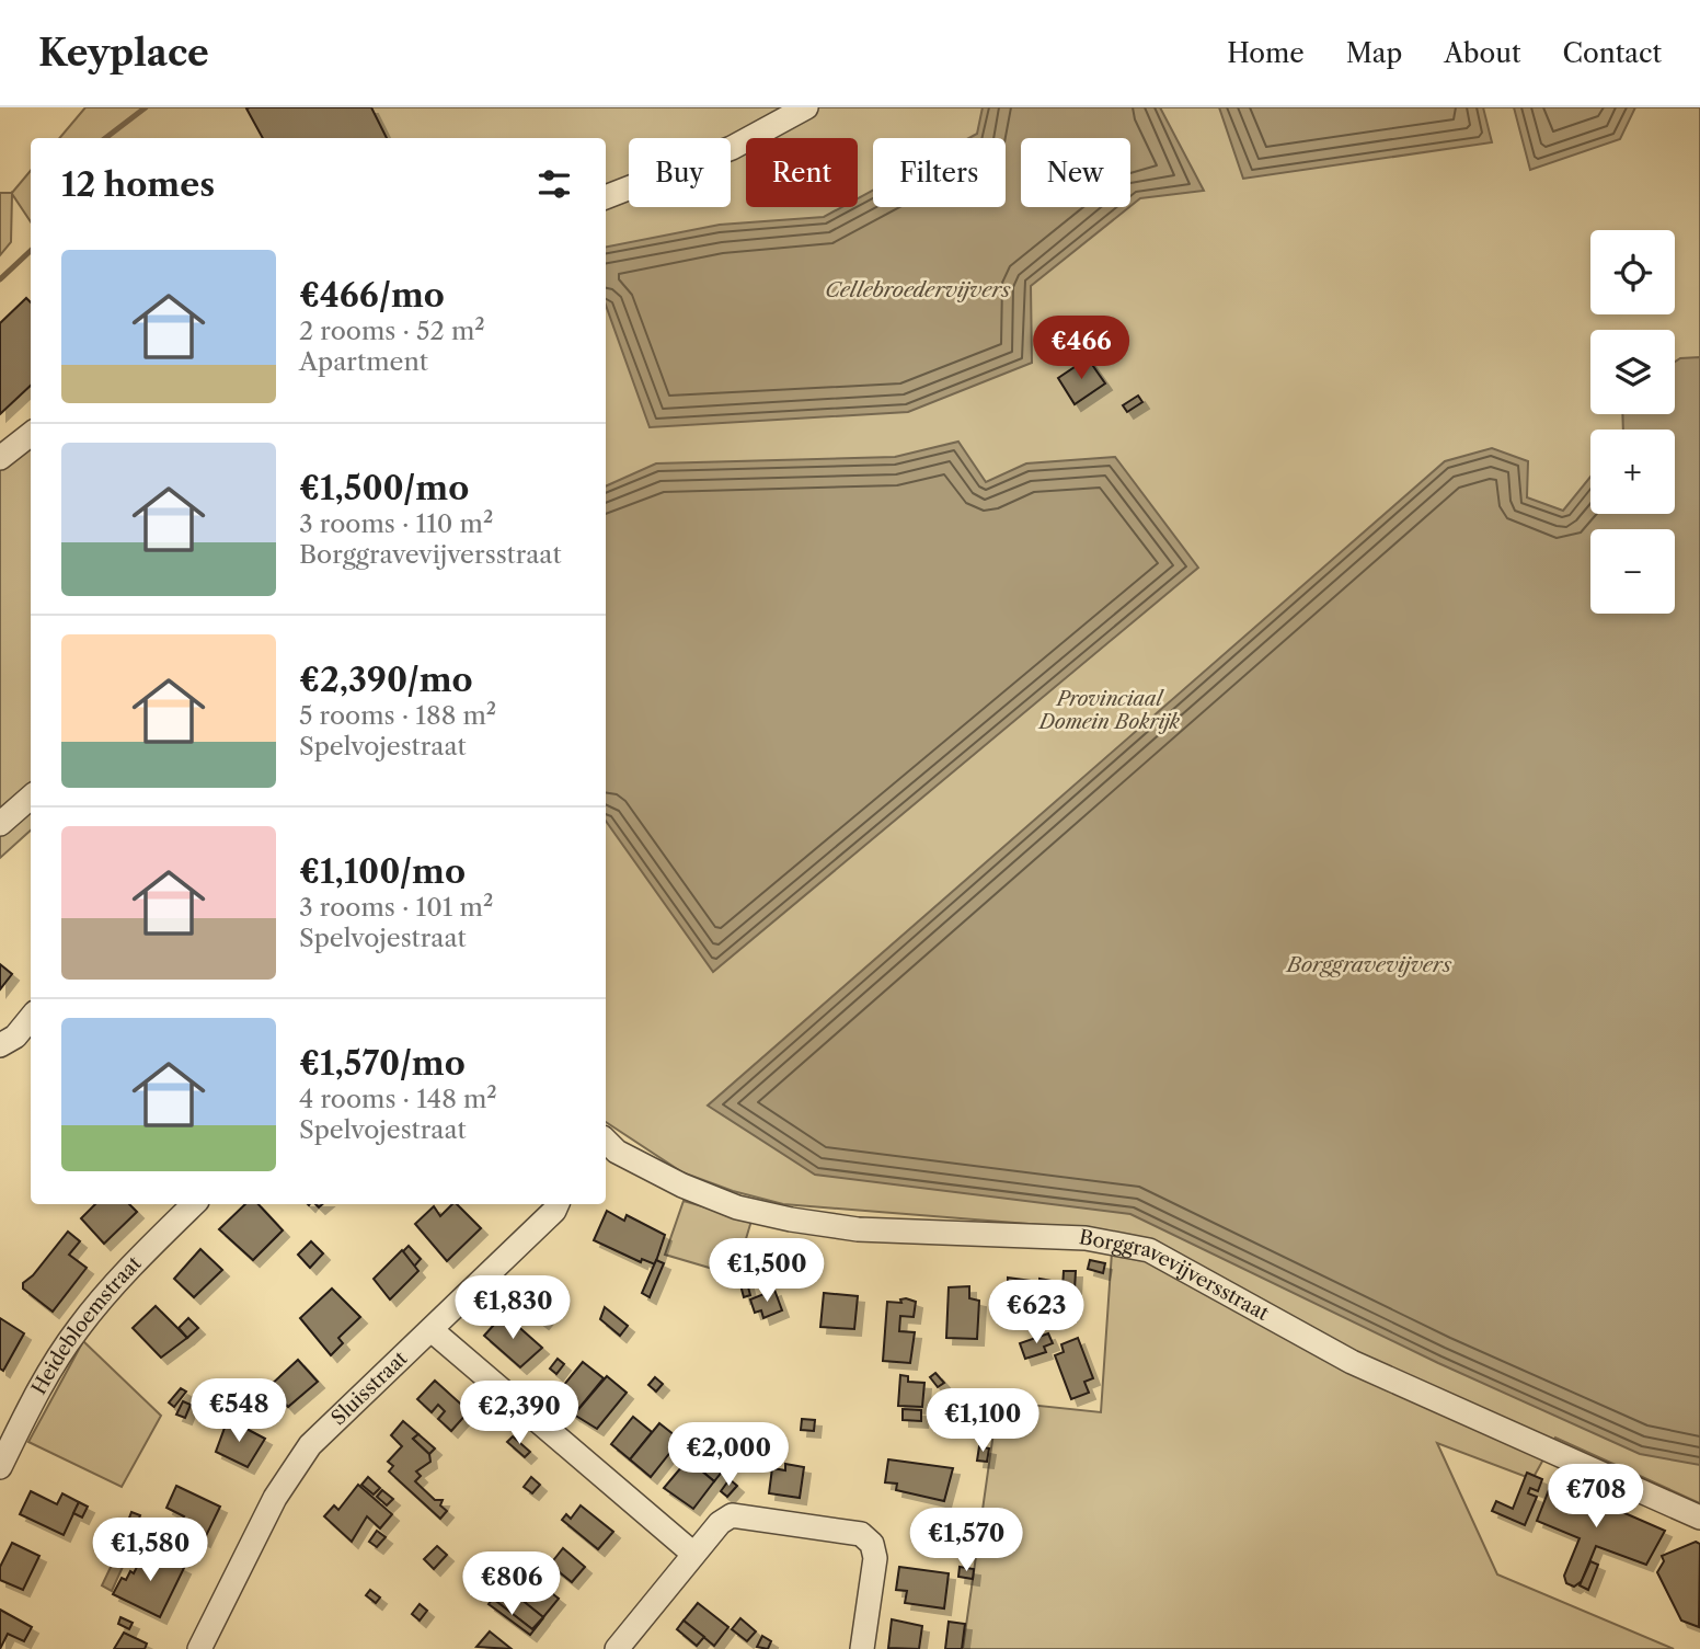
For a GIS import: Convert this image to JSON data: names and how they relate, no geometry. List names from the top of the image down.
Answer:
{
  "streets": {
    "street": ["Borggravevijversstraat", "Heidebloemstraat", "Sluisstraat"]
  },
  "water": ["Cellebroedervijvers", "Borggravevijvers"],
  "parks": ["Provinciaal Domein Bokrijk"],
  "page": {
    "header": "Keyplace",
    "nav": [
      "Home",
      "Map",
      "About",
      "Contact"
    ],
    "chip": [
      "Buy",
      "Rent",
      "Filters",
      "New"
    ],
    "heading": "12 homes",
    "map_buttons": ["+", "−"],
    "list": [
      {
        "name": "€466/mo",
        "note": "2 rooms · 52 m² · Apartment"
      },
      {
        "name": "€1,500/mo",
        "note": "3 rooms · 110 m² · Borggravevijversstraat"
      },
      {
        "name": "€2,390/mo",
        "note": "5 rooms · 188 m² · Spelvojestraat"
      },
      {
        "name": "€1,100/mo",
        "note": "3 rooms · 101 m² · Spelvojestraat"
      },
      {
        "name": "€1,570/mo",
        "note": "4 rooms · 148 m² · Spelvojestraat"
      }
    ],
    "price": [
      "€466",
      "€1,500",
      "€1,830",
      "€623",
      "€548",
      "€2,390",
      "€1,100",
      "€2,000",
      "€708",
      "€1,570",
      "€1,580",
      "€806"
    ]
  }
}
